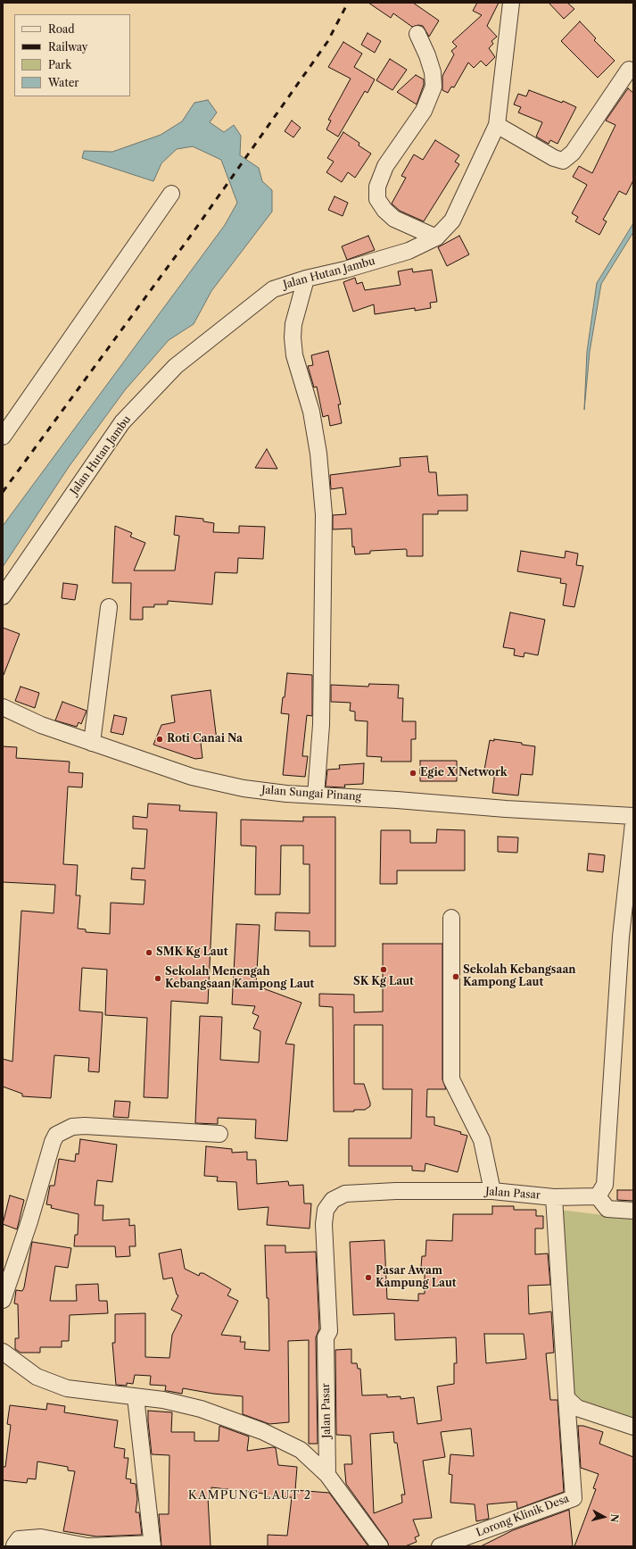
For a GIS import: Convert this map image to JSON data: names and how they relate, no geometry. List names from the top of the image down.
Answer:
{
  "streets": {
    "street": [
      "Jalan Hutan Jambu",
      "Jalan Sungai Pinang",
      "Jalan Pasar",
      "Lorong Klinik Desa"
    ]
  },
  "districts": ["KAMPUNG LAUT 2"],
  "places": [
    "Roti Canai Na",
    "Egie X Network",
    "SMK Kg Laut",
    "SK Kg Laut",
    "Sekolah Kebangsaan Kampong Laut",
    "Sekolah Menengah Kebangsaan Kampong Laut",
    "Pasar Awam Kampung Laut"
  ],
  "legend": [
    "Road",
    "Railway",
    "Park",
    "Water"
  ],
  "north": "right"
}
